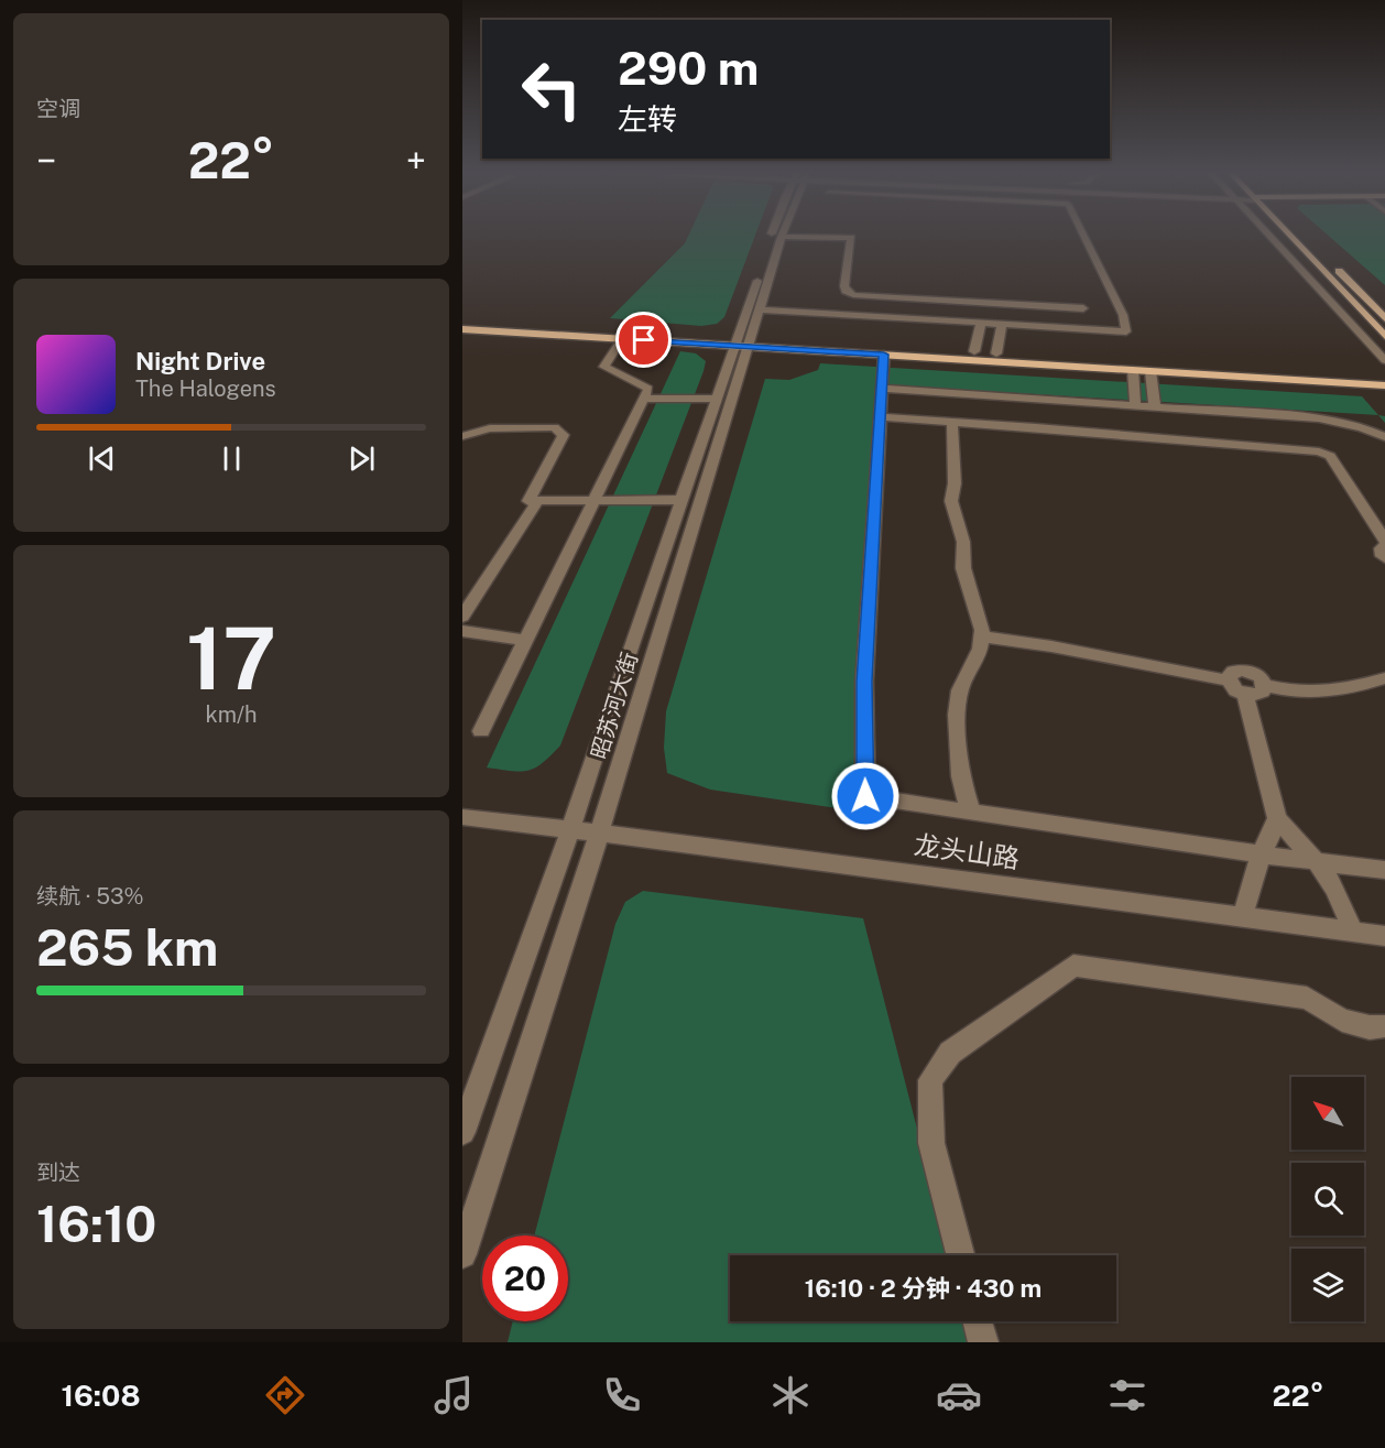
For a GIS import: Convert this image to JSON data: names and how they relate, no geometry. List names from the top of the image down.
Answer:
{
  "streets": {
    "street": ["昭苏河大街", "龙头山路"]
  },
  "crossings": [
    ["昭苏河大街", "龙头山路"]
  ],
  "north": "top left",
  "page": {
    "tile": [
      "空调",
      ["17", "km/h"],
      ["续航 · 53%", "265 km"],
      ["到达", "16:10"]
    ],
    "turn": ["290 m", "左转"],
    "heat": ["−", "22°", "+"],
    "song": ["Night Drive", "The Halogens"],
    "limit": "20",
    "trip": "16:10 · 2 分钟 · 430 m",
    "tabs": ["16:08", "22°"]
  }
}
